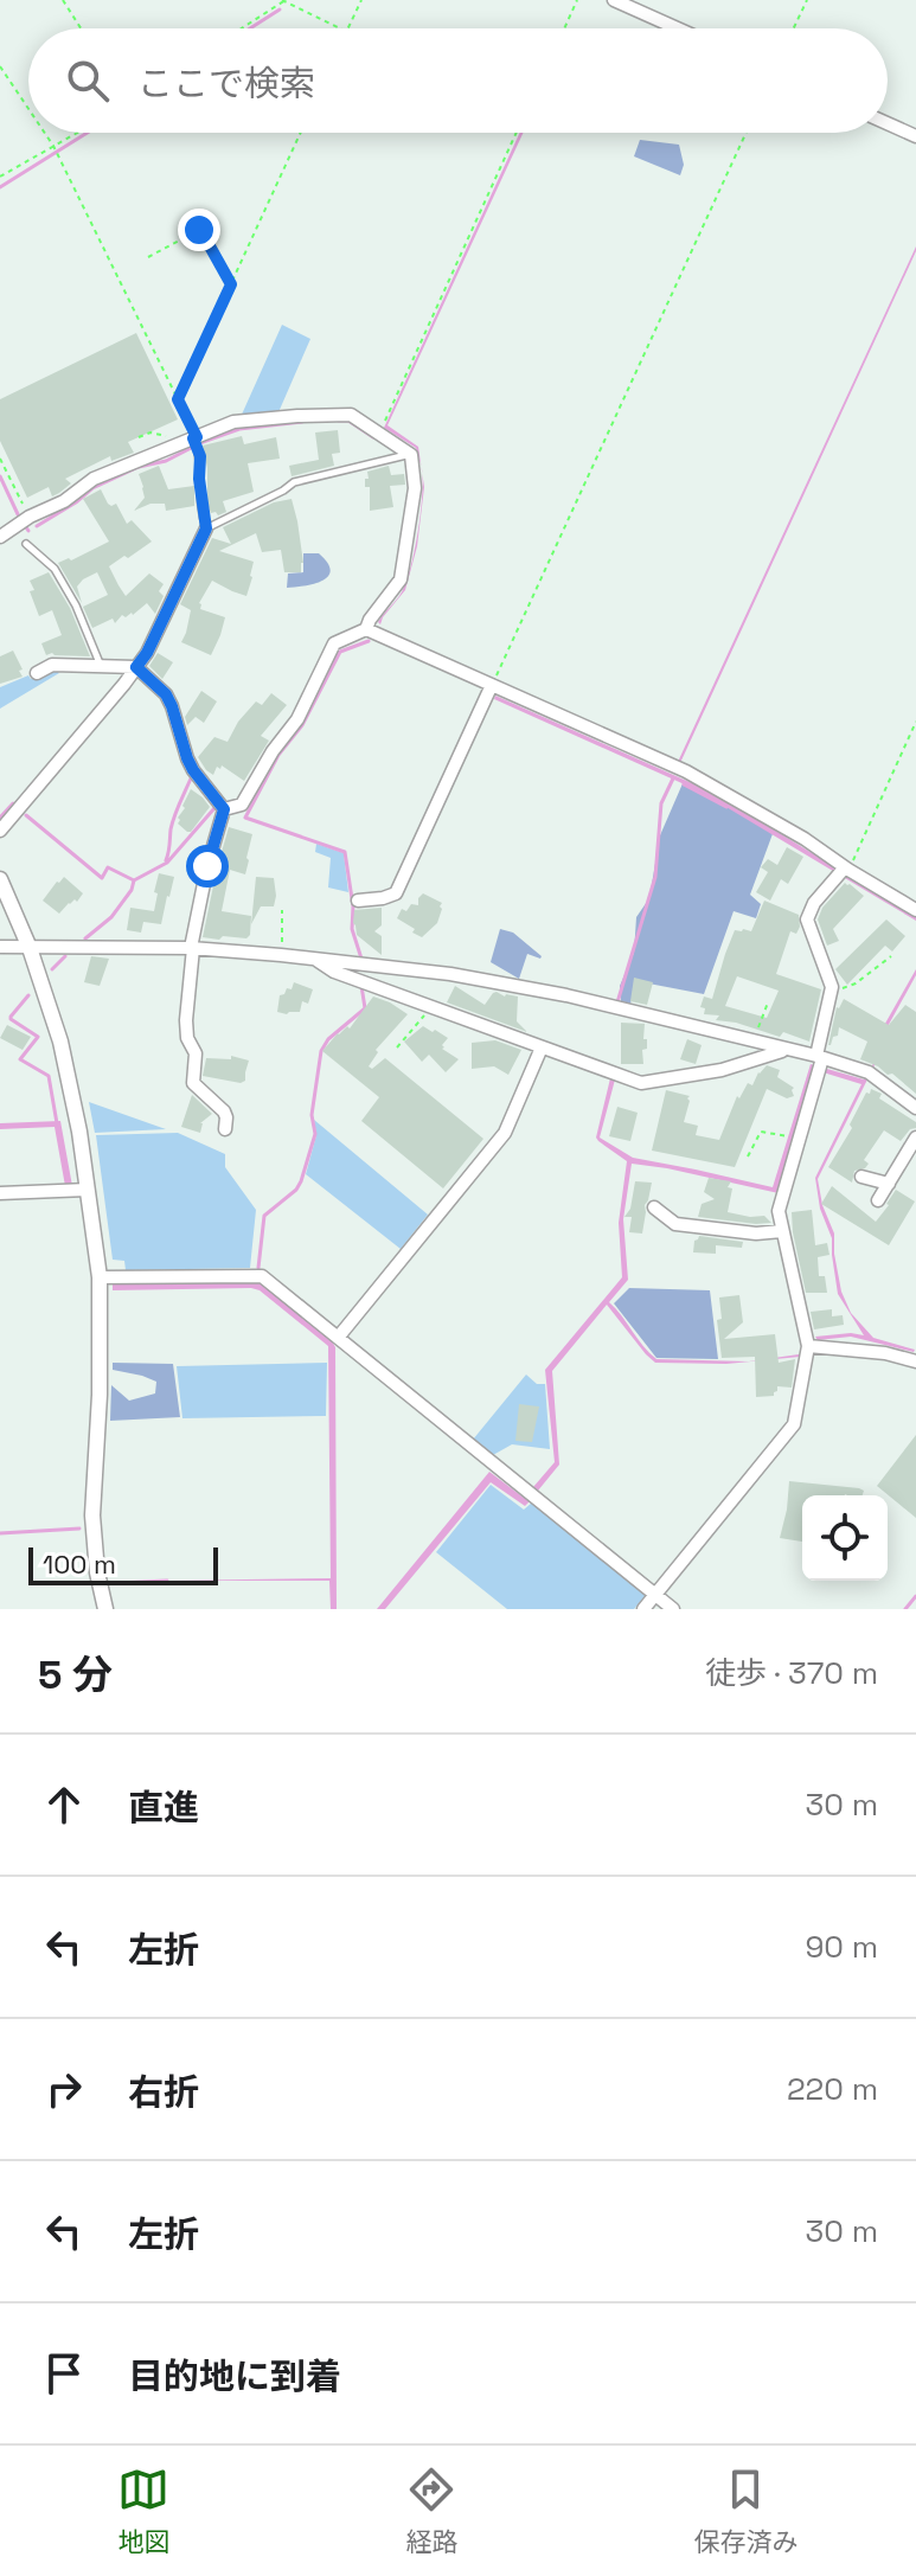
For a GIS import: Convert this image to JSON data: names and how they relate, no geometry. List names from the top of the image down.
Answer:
{
  "scale_bar": "100 m",
  "page": {
    "search": "ここで検索",
    "scale": "100 m",
    "heading": ["5 分", "徒歩 · 370 m"],
    "list": [
      ["直進", "30 m"],
      ["左折", "90 m"],
      ["右折", "220 m"],
      ["左折", "30 m"],
      "目的地に到着"
    ],
    "nav": ["地図", "経路", "保存済み"]
  }
}
